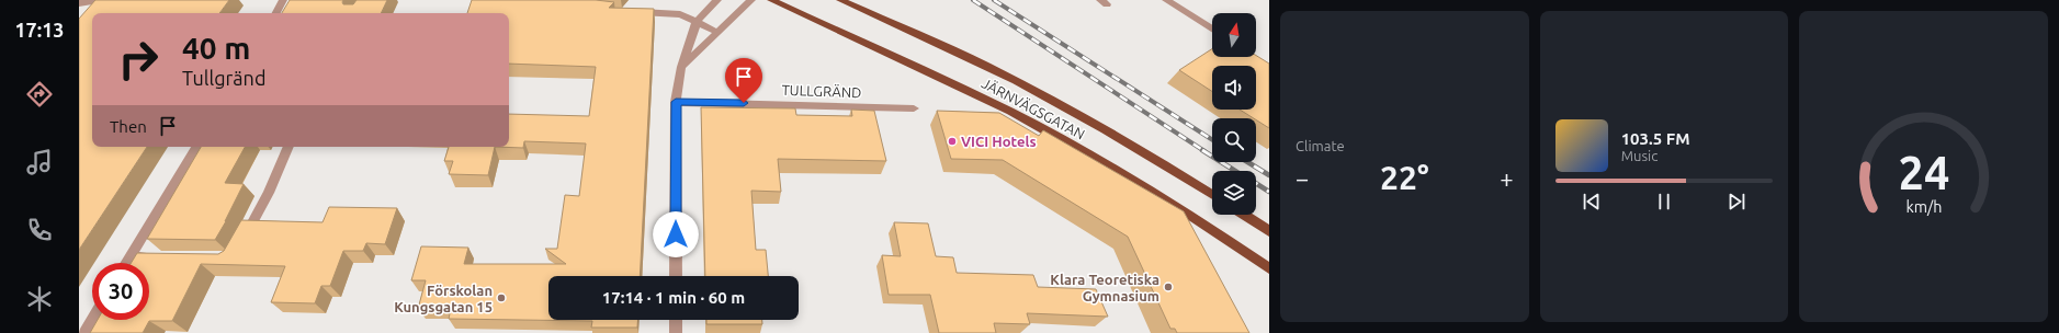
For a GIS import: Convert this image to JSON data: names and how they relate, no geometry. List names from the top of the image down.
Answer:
{
  "streets": {
    "main road": ["JÄRNVÄGSGATAN"],
    "street": ["TULLGRÄND"]
  },
  "places": ["VICI Hotels", "Klara Teoretiska Gymnasium", "Förskolan Kungsgatan 15"],
  "north": "top",
  "page": {
    "tabs": "17:13",
    "tile": "Climate",
    "turn": ["40 m", "Tullgränd"],
    "then": "Then",
    "song": ["103.5 FM", "Music"],
    "heat": ["−", "22°", "+"],
    "limit": "30",
    "trip": "17:14 · 1 min · 60 m",
    "gauge": ["24", "km/h"]
  }
}
